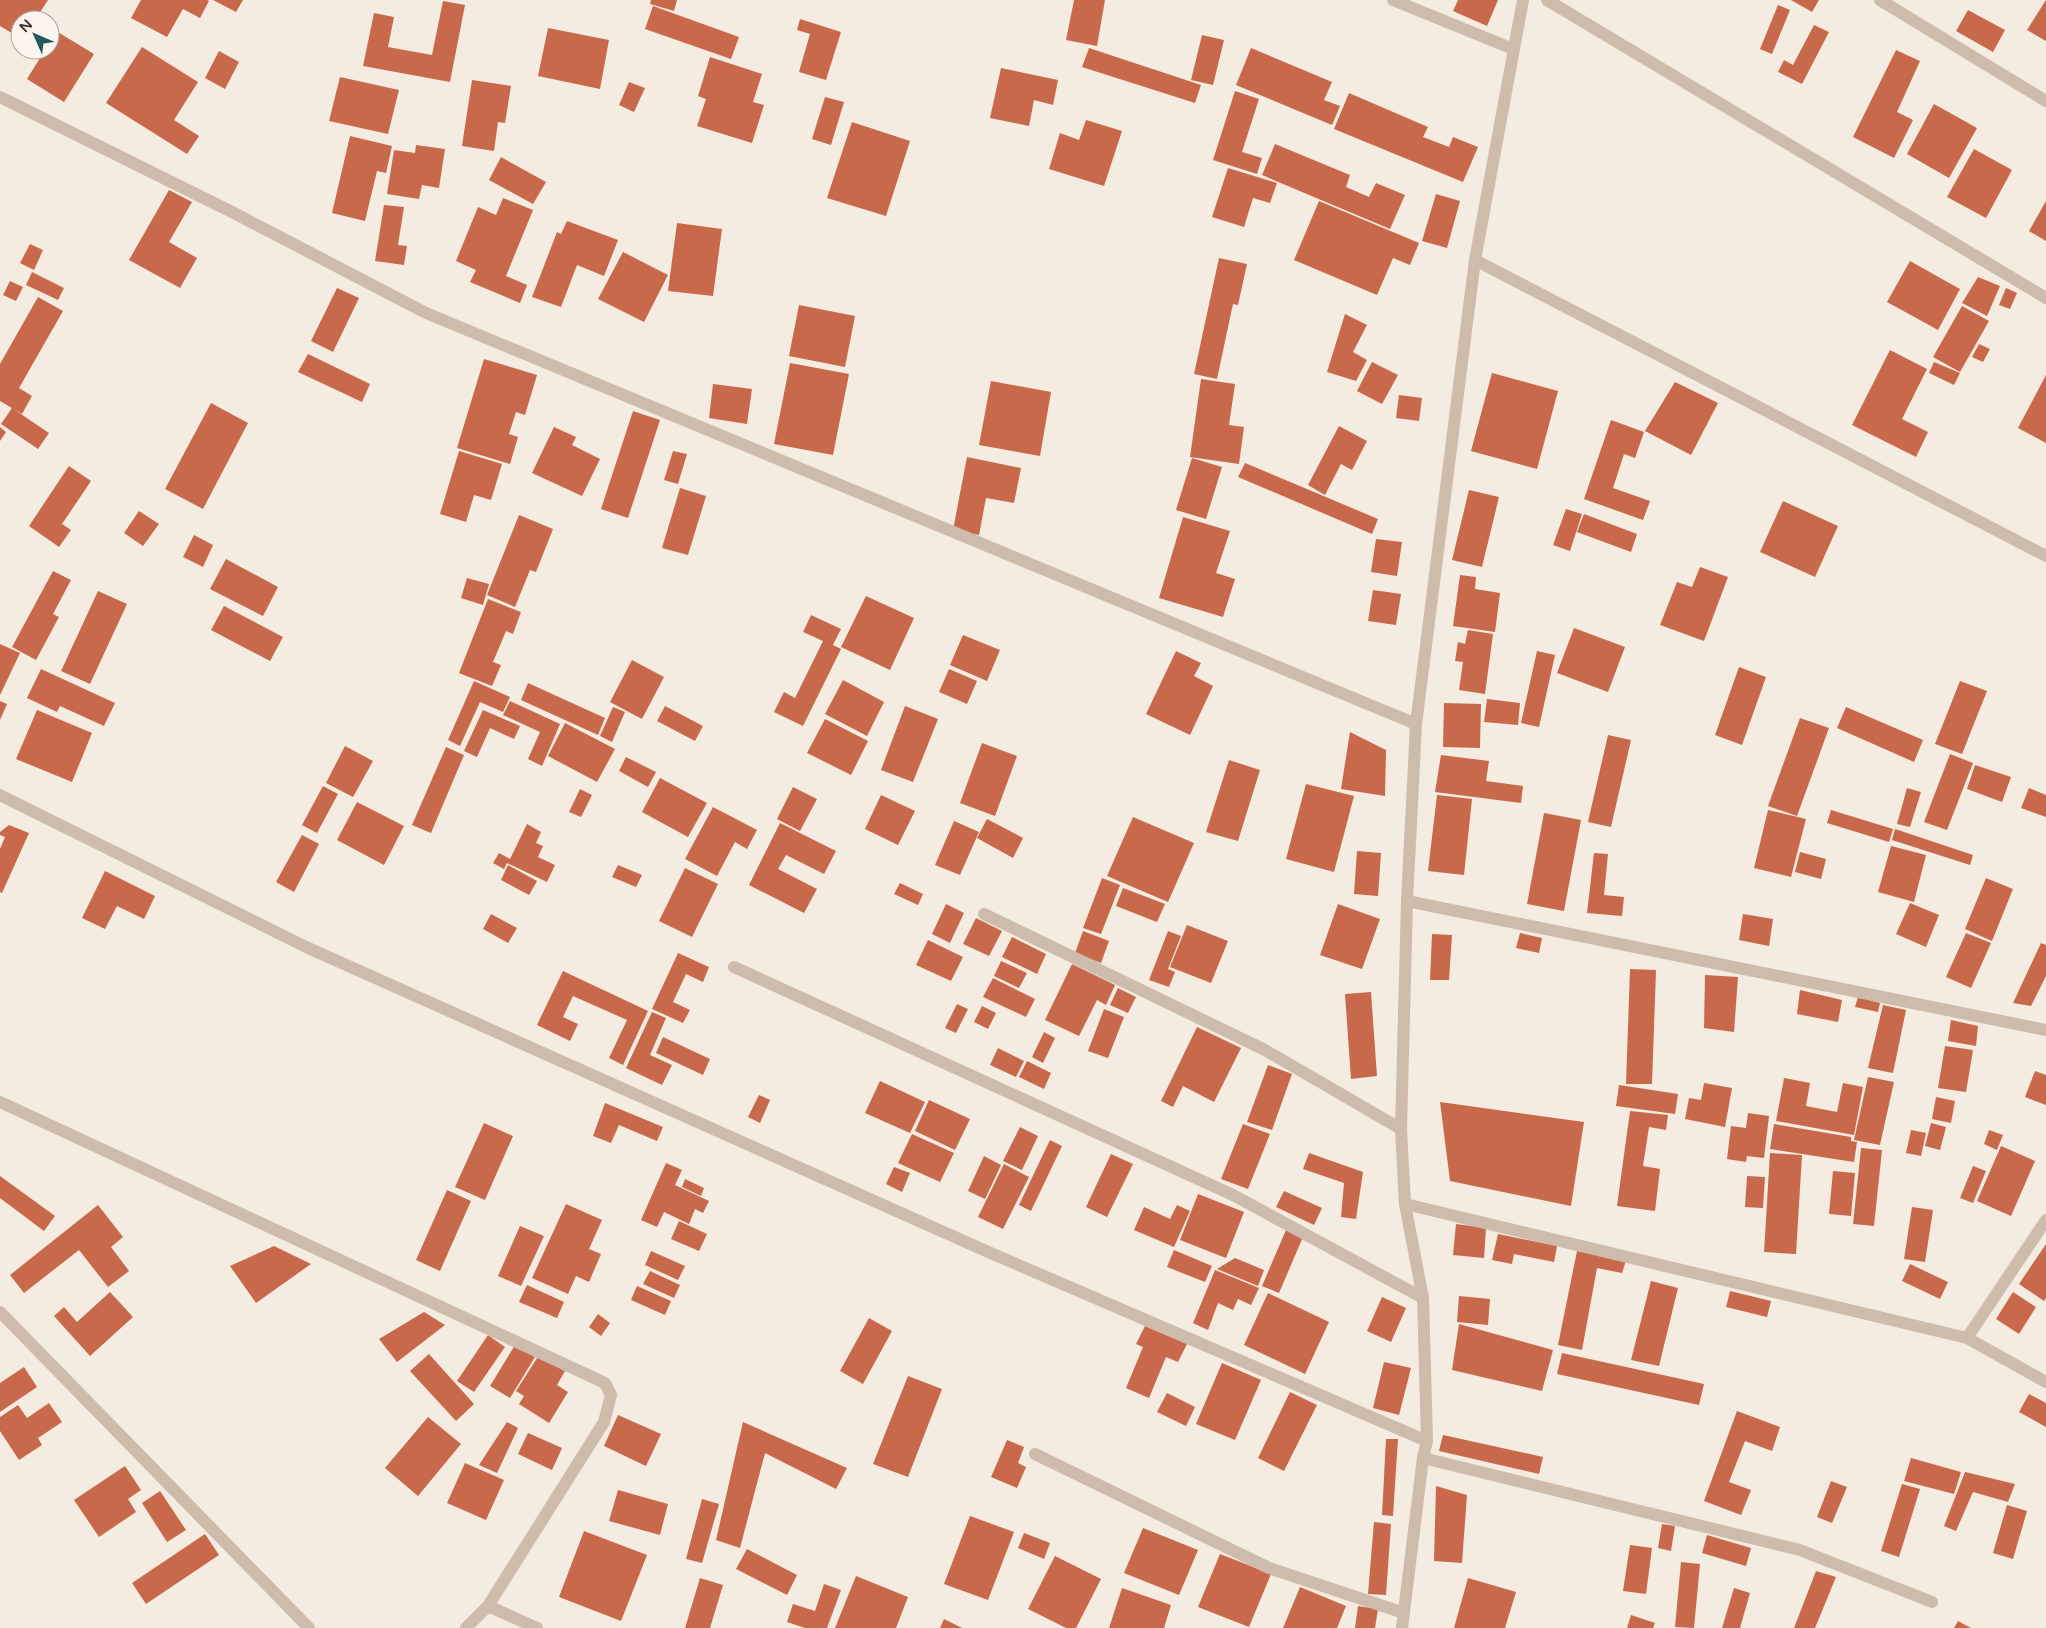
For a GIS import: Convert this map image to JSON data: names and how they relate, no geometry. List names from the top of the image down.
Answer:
{
  "north": "top left"
}
